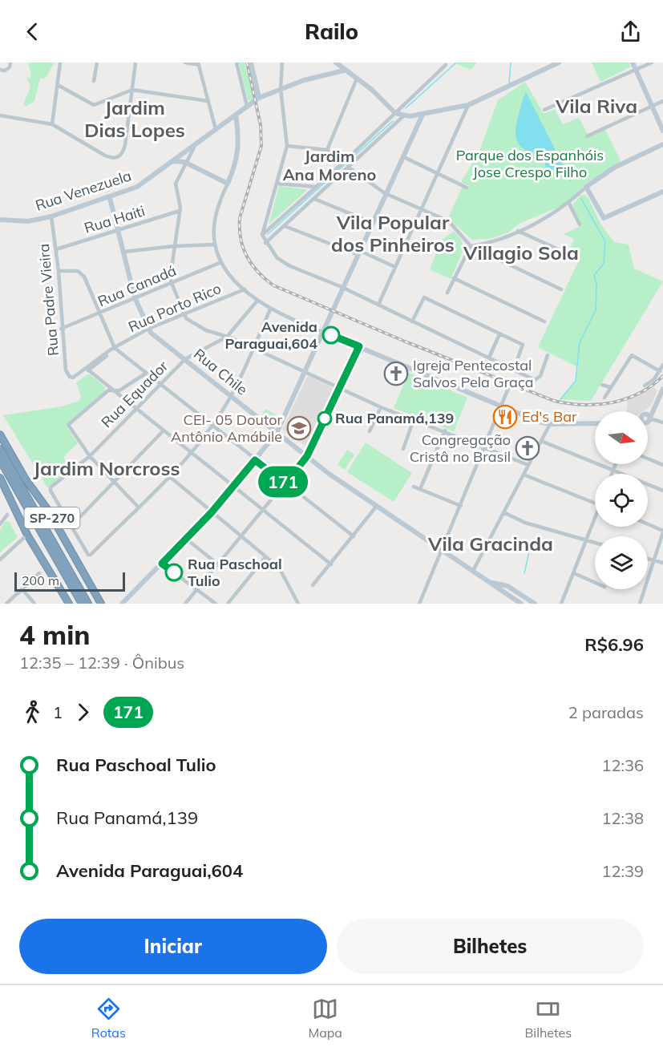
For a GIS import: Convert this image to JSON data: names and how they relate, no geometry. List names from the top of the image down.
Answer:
{
  "streets": {
    "highway": ["SP-270"],
    "main road": ["Rua Venezuela", "Rua Chile"],
    "street": [
      "Rua Haiti",
      "Rua Canadá",
      "Rua Padre Vieira",
      "Rua Porto Rico",
      "Rua Equador"
    ]
  },
  "crossings": [
    ["Rua Venezuela", "Rua Padre Vieira"],
    ["Rua Venezuela", "Rua Chile"],
    ["Rua Haiti", "Rua Padre Vieira"],
    ["Rua Haiti", "Rua Chile"],
    ["Rua Canadá", "Rua Padre Vieira"],
    ["Rua Canadá", "Rua Chile"],
    ["Rua Padre Vieira", "Rua Porto Rico"],
    ["Rua Porto Rico", "Rua Chile"],
    ["Rua Chile", "Rua Equador"]
  ],
  "districts": [
    "Vila Riva",
    "Jardim Dias Lopes",
    "Jardim Ana Moreno",
    "Vila Popular dos Pinheiros",
    "Villagio Sola",
    "Jardim Norcross",
    "Vila Gracinda"
  ],
  "parks": ["Parque dos Espanhóis Jose Crespo Filho"],
  "places": {
    "other": ["Avenida Paraguai,604", "Rua Panamá,139", "Rua Paschoal Tulio"],
    "church": ["Igreja Pentecostal Salvos Pela Graça", "Congregação Cristâ no Brasil"],
    "restaurant": ["Ed's Bar"],
    "school or university": ["CEI- 05 Doutor Antônio Amábile"]
  },
  "lines": ["bus line 171"],
  "scale_bar": "200 m",
  "north": "right",
  "page": {
    "header": "Railo",
    "on_map": "171",
    "scale": "200 m",
    "heading": ["4 min", "12:35 – 12:39 · Ônibus", "R$6.96"],
    "legs": ["1", "171", "2 paradas"],
    "list": [
      {
        "name": "Rua Paschoal Tulio",
        "value": "12:36"
      },
      {
        "name": "Rua Panamá,139",
        "value": "12:38"
      },
      {
        "name": "Avenida Paraguai,604",
        "value": "12:39"
      }
    ],
    "buttons": ["Iniciar", "Bilhetes"],
    "tabs": ["Rotas", "Mapa", "Bilhetes"]
  }
}
